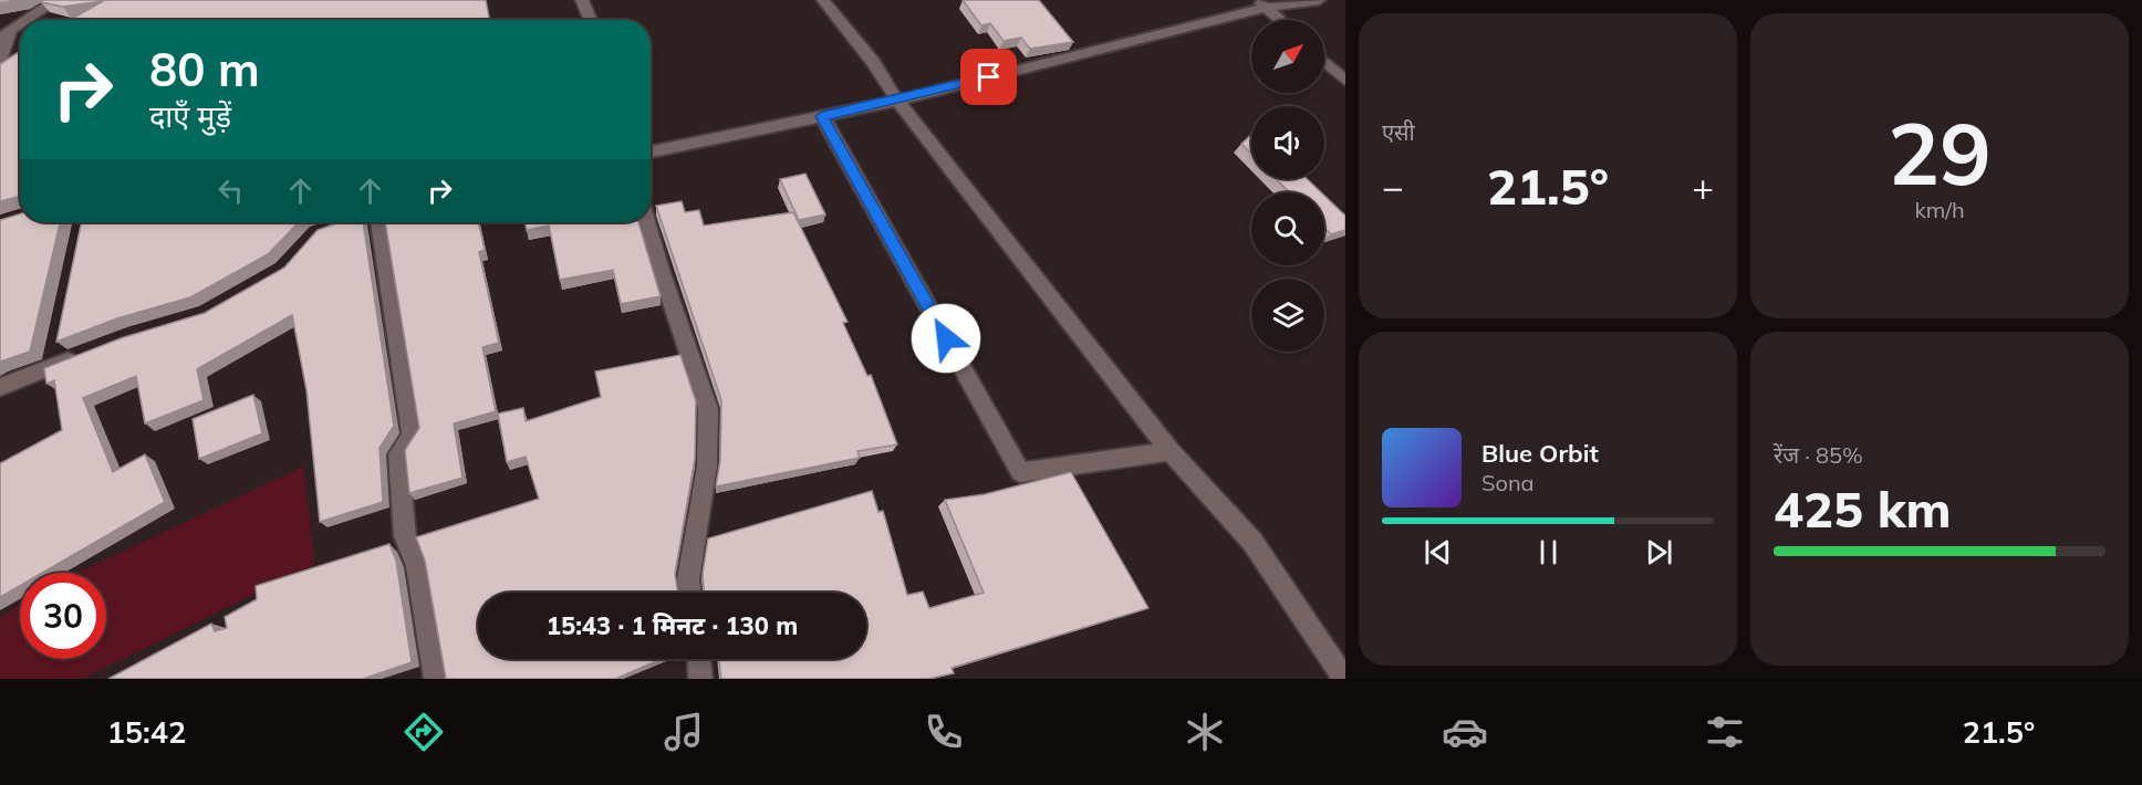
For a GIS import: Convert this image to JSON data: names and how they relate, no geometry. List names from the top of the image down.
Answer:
{
  "north": "top right",
  "page": {
    "tile": [
      "एसी",
      ["29", "km/h"],
      ["रेंज · 85%", "425 km"]
    ],
    "turn": ["80 m", "दाएँ मुड़ें"],
    "heat": ["−", "21.5°", "+"],
    "song": ["Blue Orbit", "Sona"],
    "limit": "30",
    "trip": "15:43 · 1 मिनट · 130 m",
    "tabs": ["15:42", "21.5°"]
  }
}
